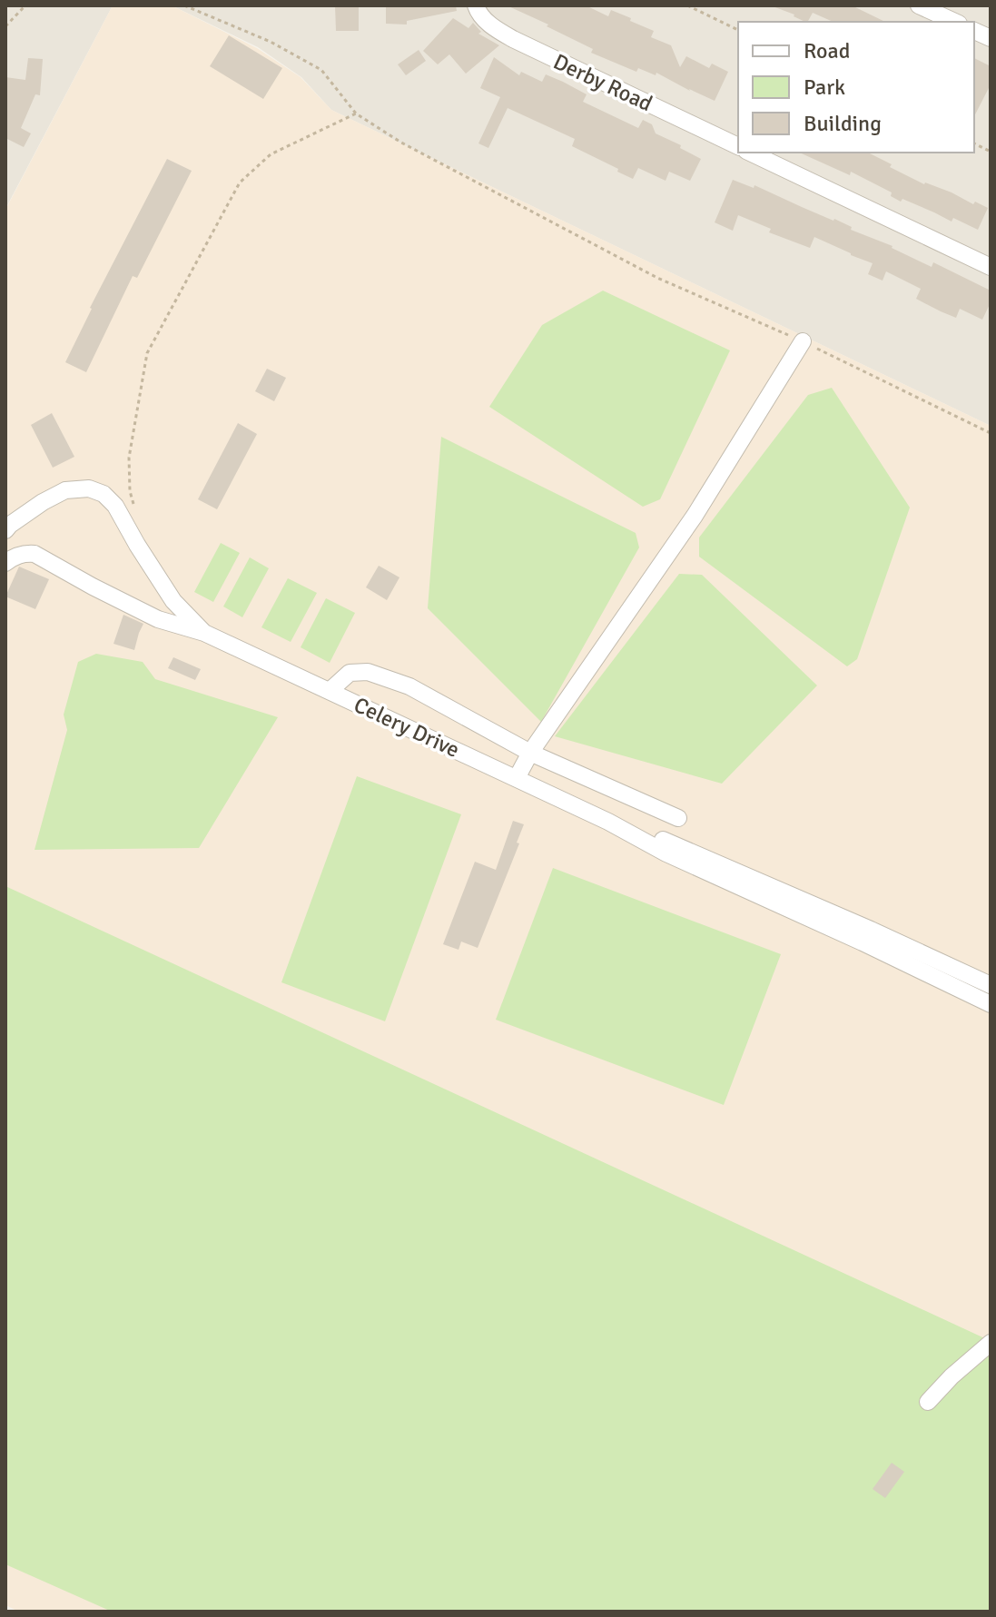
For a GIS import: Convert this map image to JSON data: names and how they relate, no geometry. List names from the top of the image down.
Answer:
{
  "streets": {
    "street": ["Derby Road", "Celery Drive"]
  },
  "legend": ["Road", "Park", "Building"]
}
